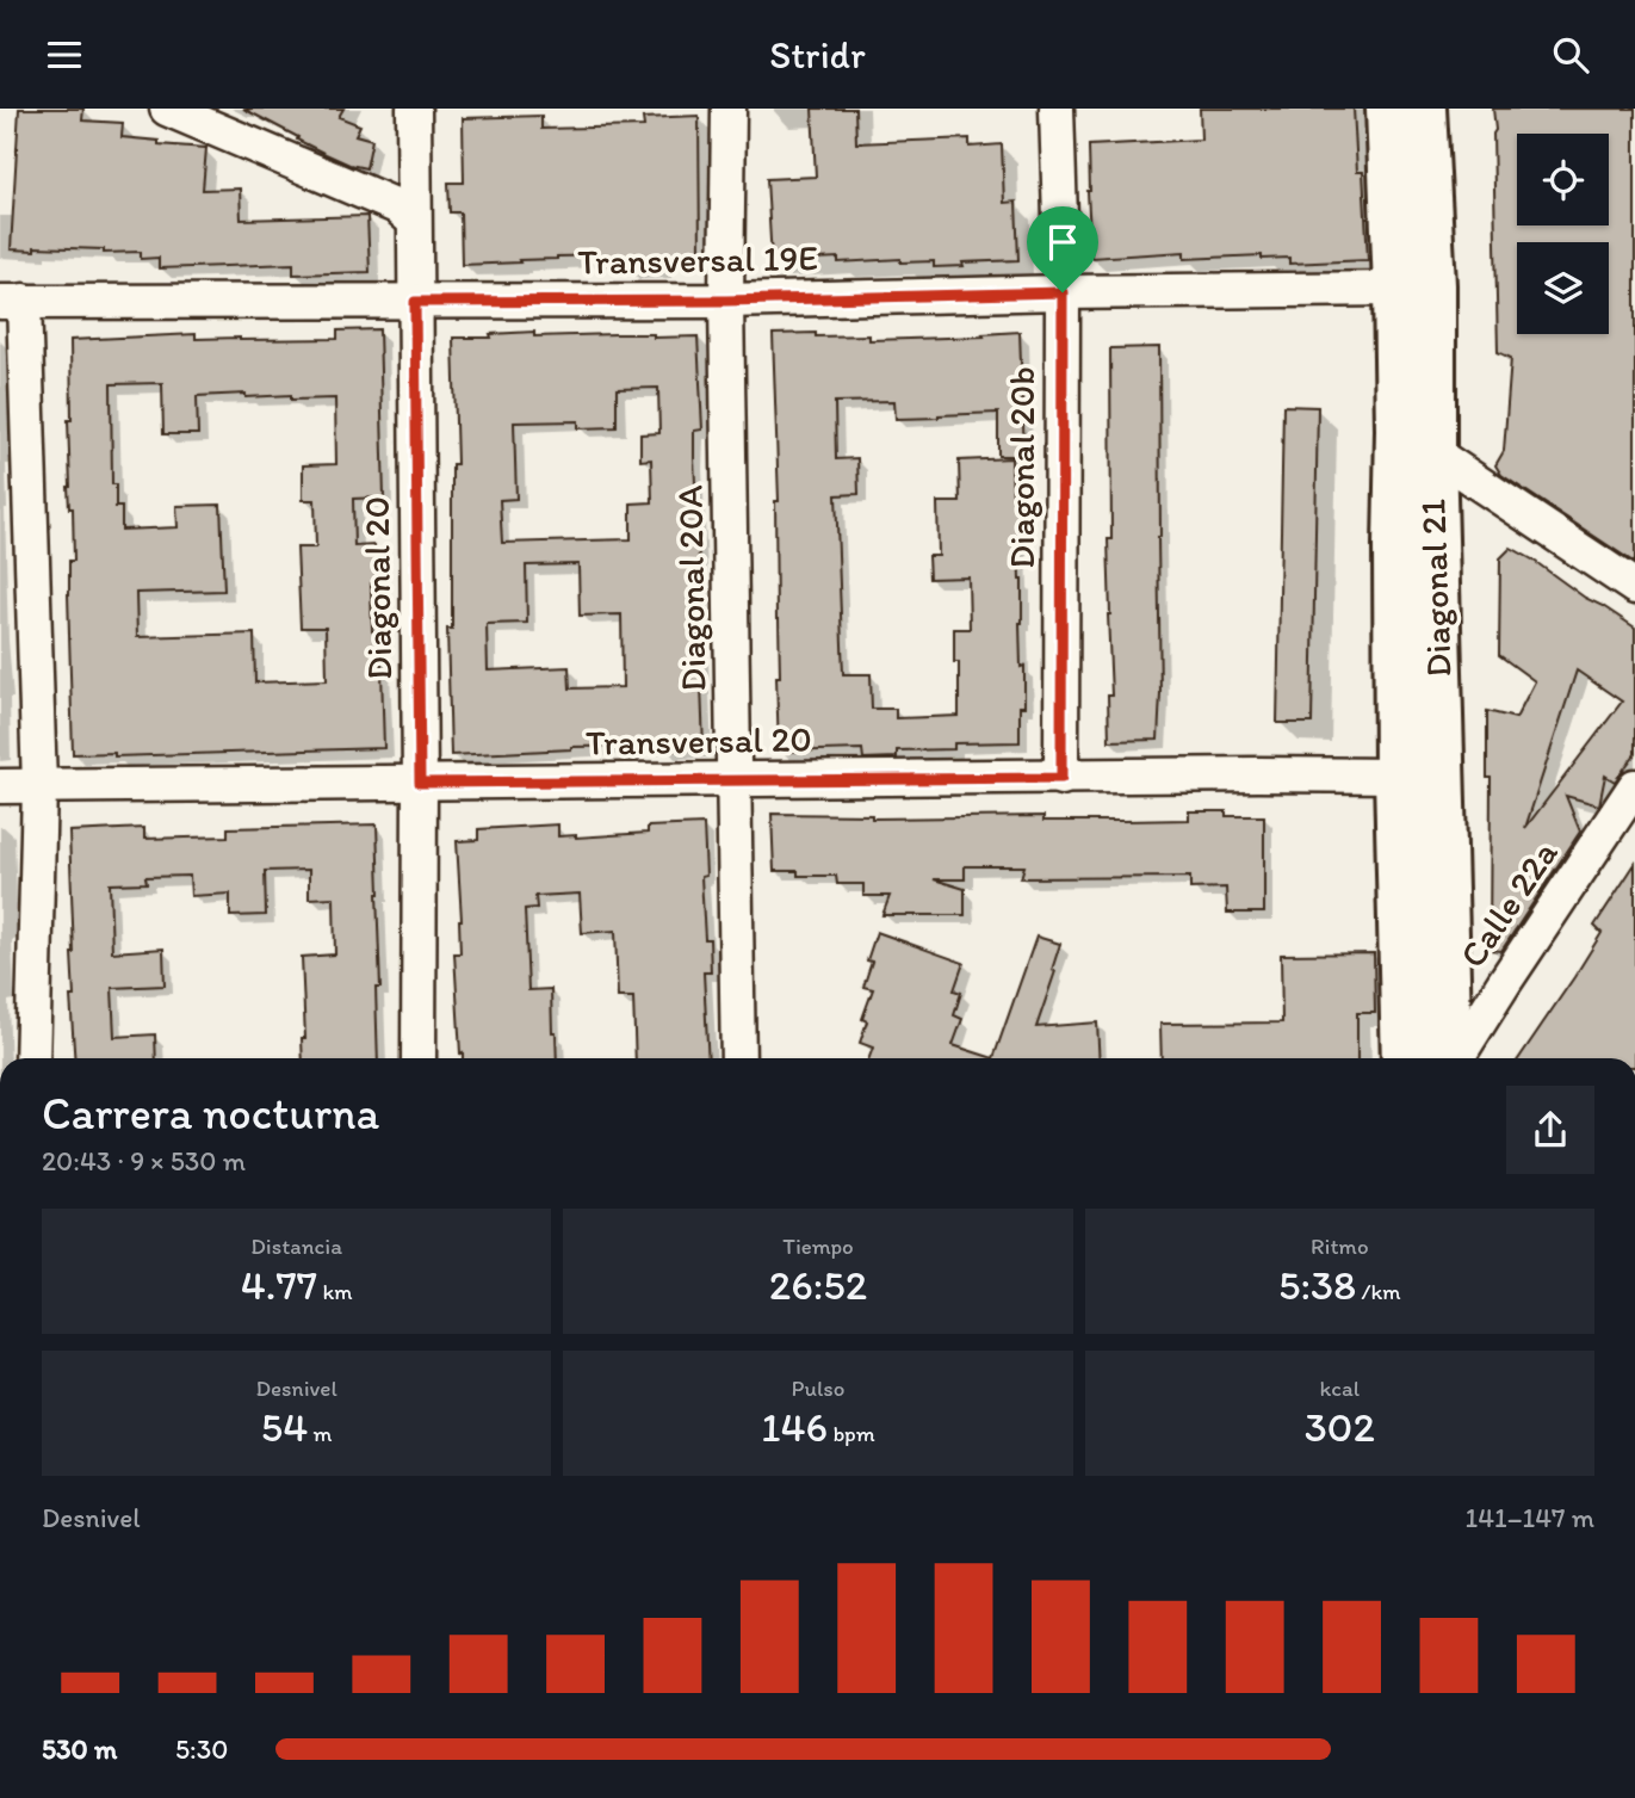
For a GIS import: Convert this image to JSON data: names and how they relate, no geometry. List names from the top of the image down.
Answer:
{
  "streets": {
    "highway": ["Diagonal 21"],
    "street": [
      "Transversal 19E",
      "Diagonal 20b",
      "Diagonal 20",
      "Diagonal 20A",
      "Transversal 20",
      "Calle 22a"
    ]
  },
  "crossings": [
    ["Transversal 19E", "Diagonal 20b"],
    ["Transversal 19E", "Diagonal 20"],
    ["Transversal 19E", "Diagonal 20A"],
    ["Transversal 19E", "Diagonal 21"],
    ["Diagonal 20b", "Transversal 20"],
    ["Diagonal 20", "Transversal 20"],
    ["Diagonal 20A", "Transversal 20"],
    ["Diagonal 21", "Transversal 20"]
  ],
  "page": {
    "header": "Stridr",
    "heading": ["Carrera nocturna", "20:43 · 9 × 530 m"],
    "stats": [
      ["Distancia", "4.77 km"],
      ["Tiempo", "26:52"],
      ["Ritmo", "5:38 /km"],
      ["Desnivel", "54 m"],
      ["Pulso", "146 bpm"],
      ["kcal", "302"]
    ],
    "chart": ["Desnivel", "141–147 m"],
    "list": [
      {
        "name": "530 m",
        "note": "5:30"
      }
    ]
  }
}
